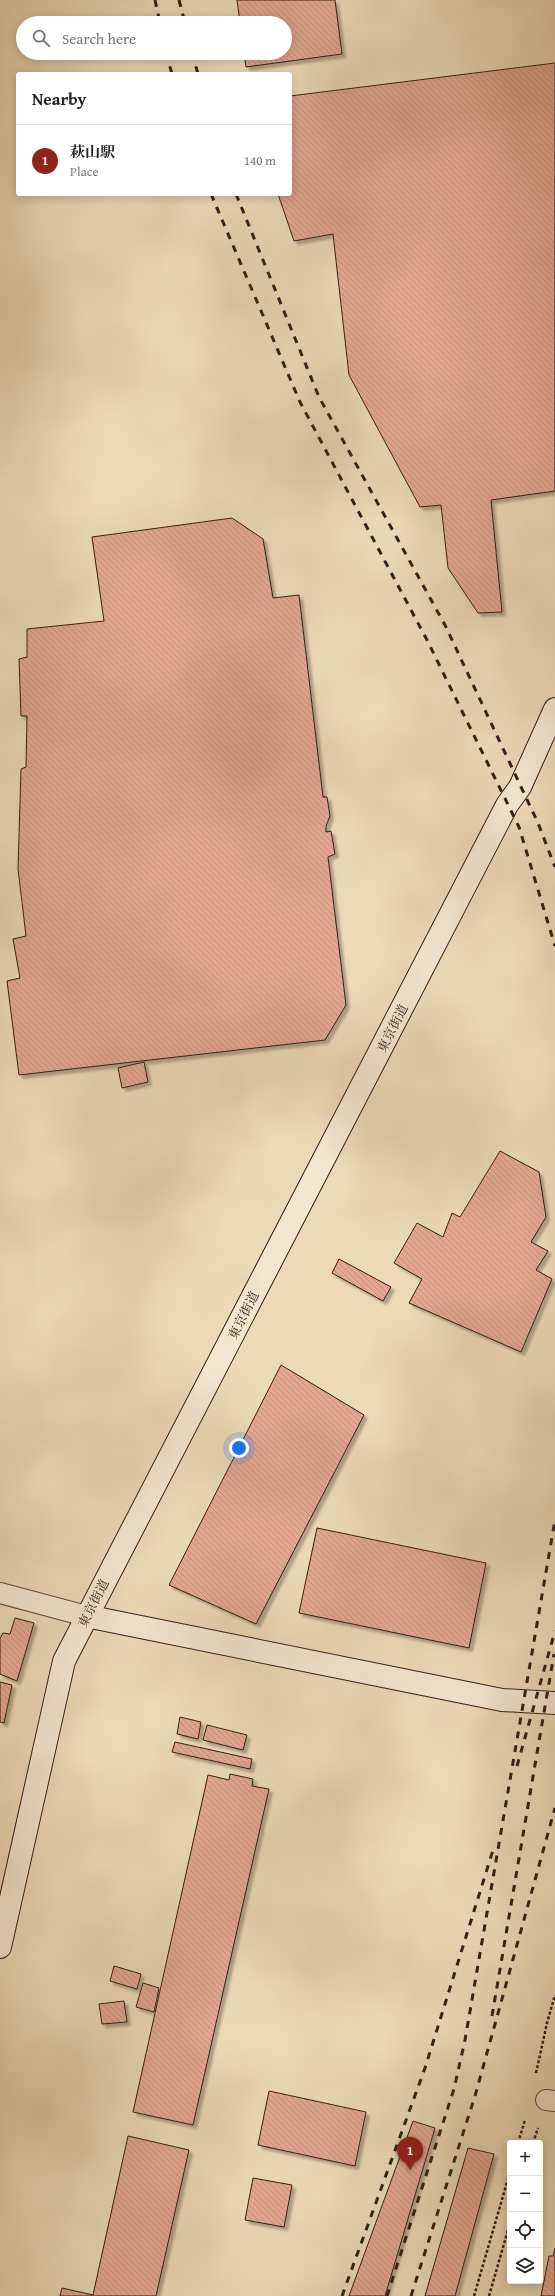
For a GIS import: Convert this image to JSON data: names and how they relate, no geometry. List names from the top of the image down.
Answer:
{
  "streets": {
    "street": ["東京街道"]
  },
  "page": {
    "search": "Search here",
    "heading": "Nearby",
    "list": [
      {
        "mark": "1",
        "name": "萩山駅",
        "note": "Place",
        "value": "140 m"
      }
    ],
    "pins": "1",
    "map_buttons": ["+", "−"]
  }
}
